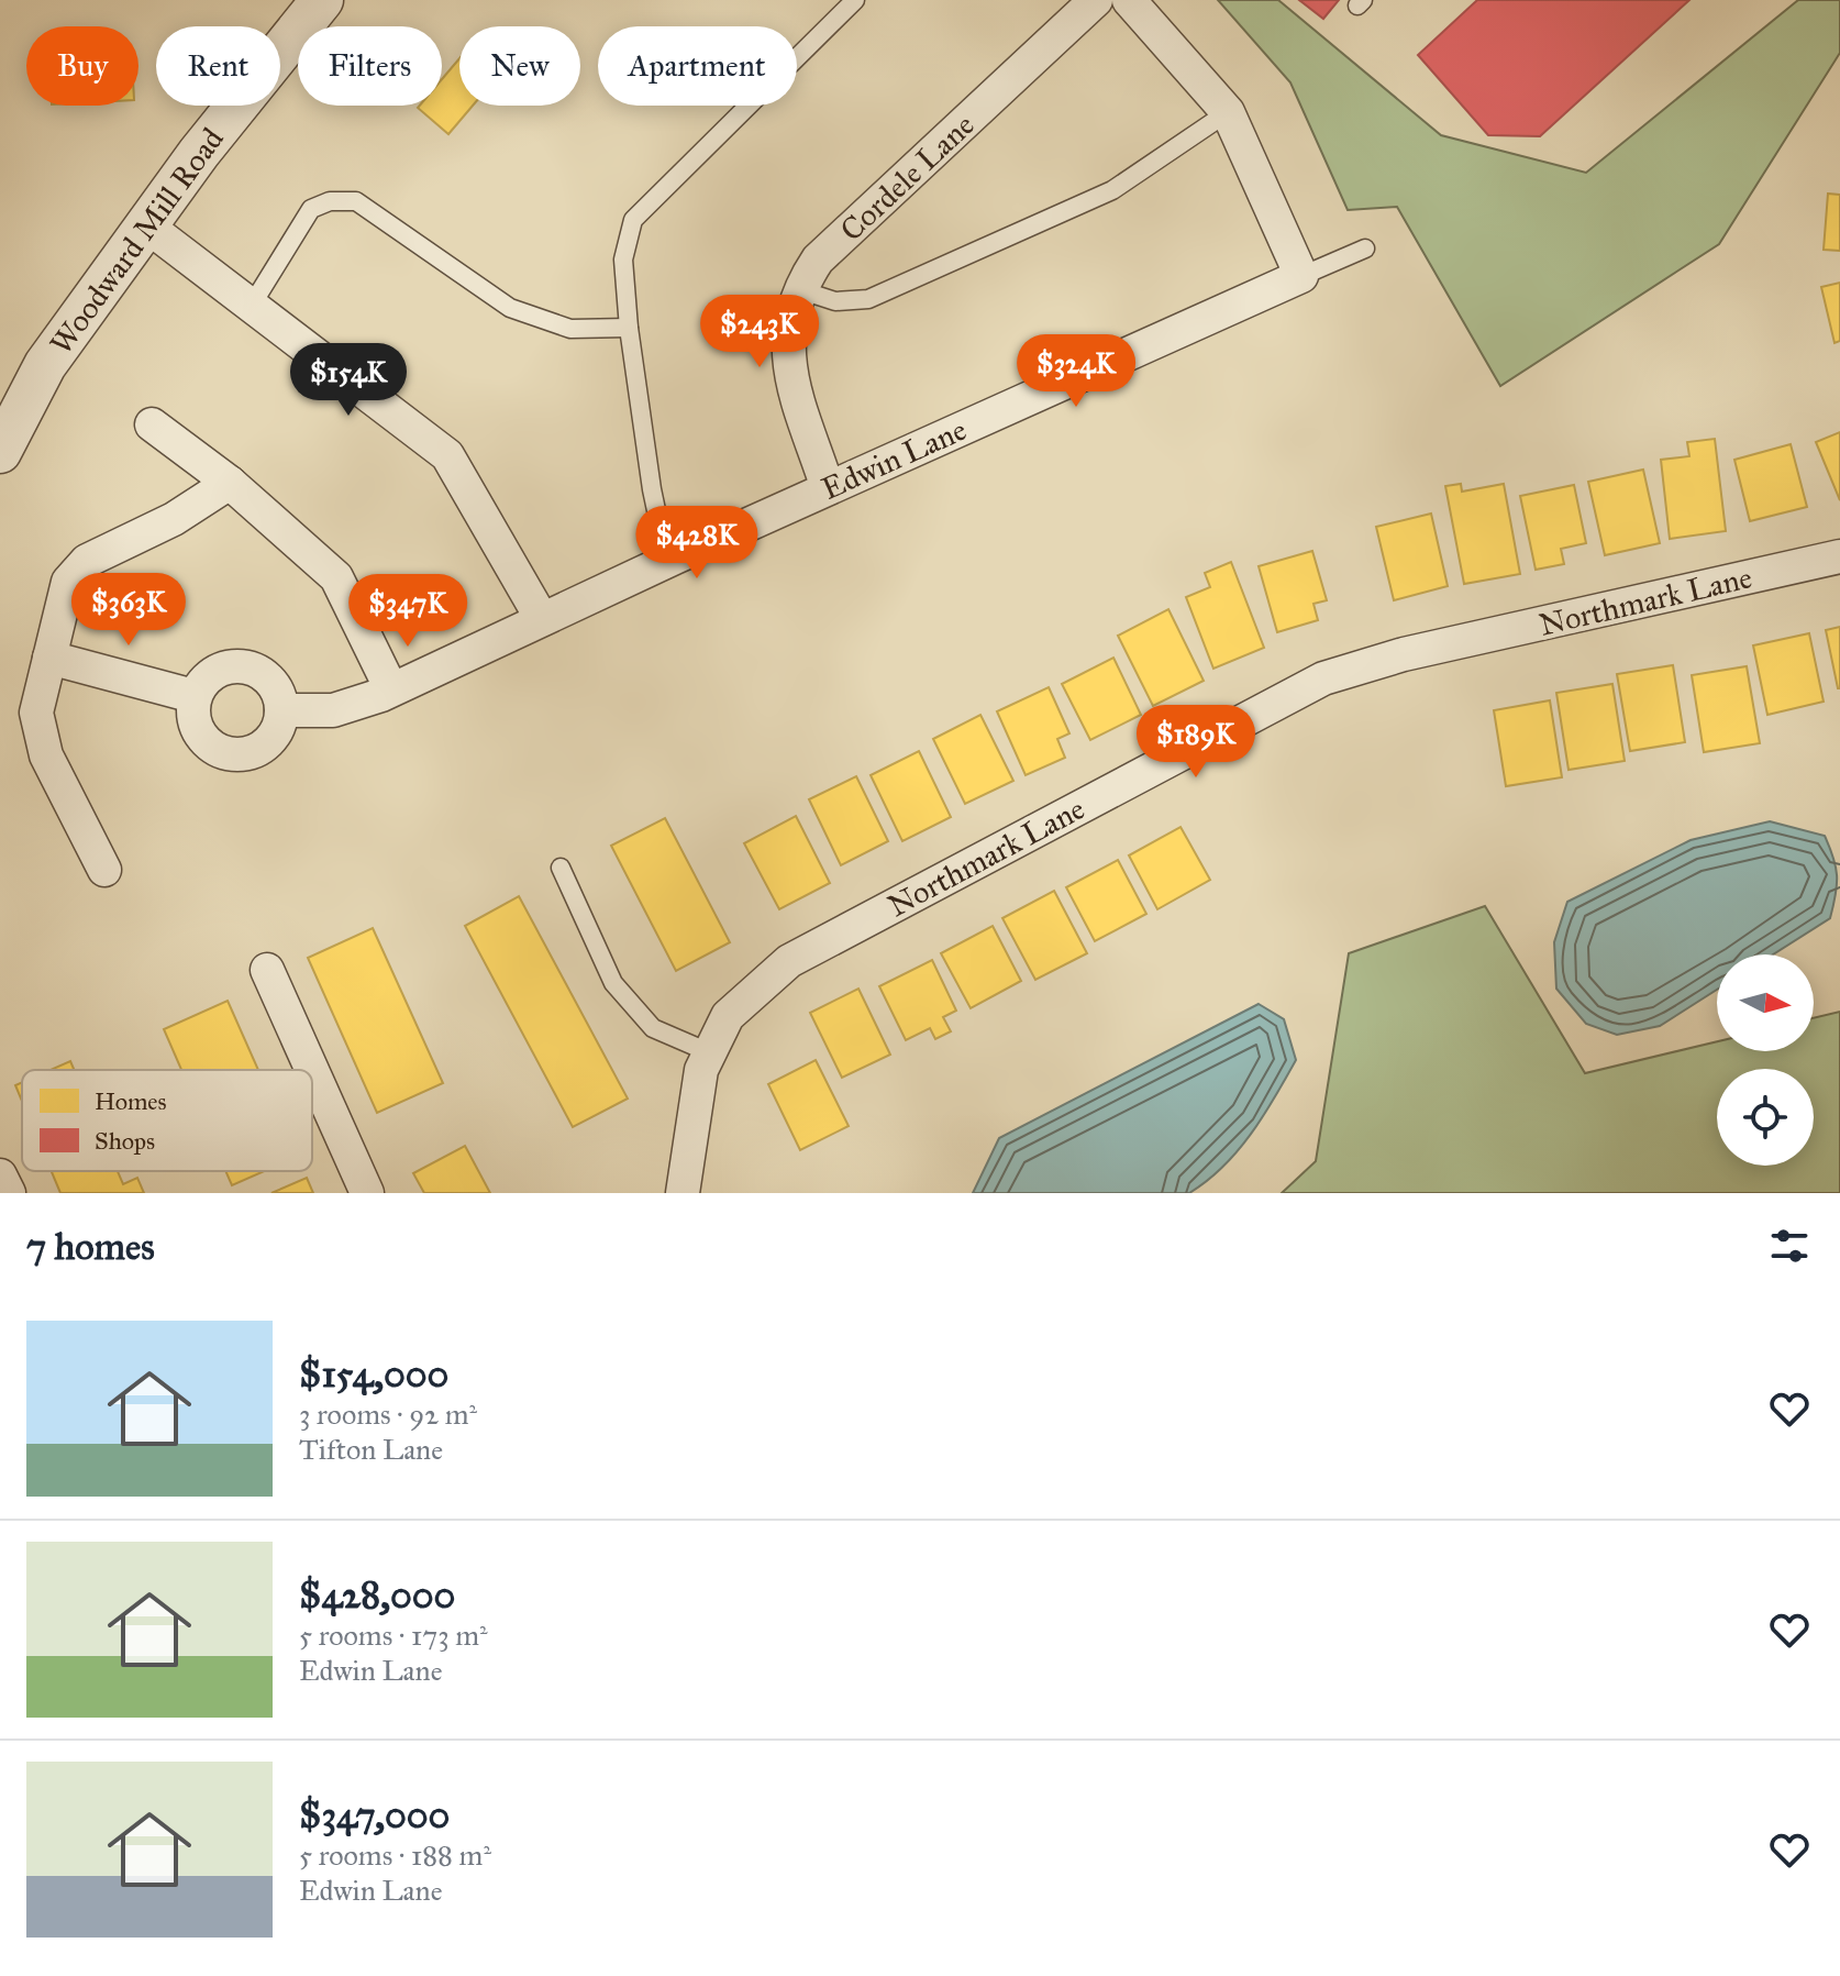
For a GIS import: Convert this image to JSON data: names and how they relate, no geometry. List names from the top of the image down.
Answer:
{
  "streets": {
    "street": [
      "Cordele Lane",
      "Woodward Mill Road",
      "Edwin Lane",
      "Northmark Lane"
    ]
  },
  "crossings": [
    ["Cordele Lane", "Edwin Lane"]
  ],
  "legend": ["Homes", "Shops"],
  "north": "right",
  "page": {
    "chip": [
      "Buy",
      "Rent",
      "Filters",
      "New",
      "Apartment"
    ],
    "price": [
      "$243K",
      "$324K",
      "$154K",
      "$428K",
      "$363K",
      "$347K",
      "$189K"
    ],
    "heading": "7 homes",
    "list": [
      {
        "name": "$154,000",
        "note": "3 rooms · 92 m² · Tifton Lane"
      },
      {
        "name": "$428,000",
        "note": "5 rooms · 173 m² · Edwin Lane"
      },
      {
        "name": "$347,000",
        "note": "5 rooms · 188 m² · Edwin Lane"
      }
    ]
  }
}
